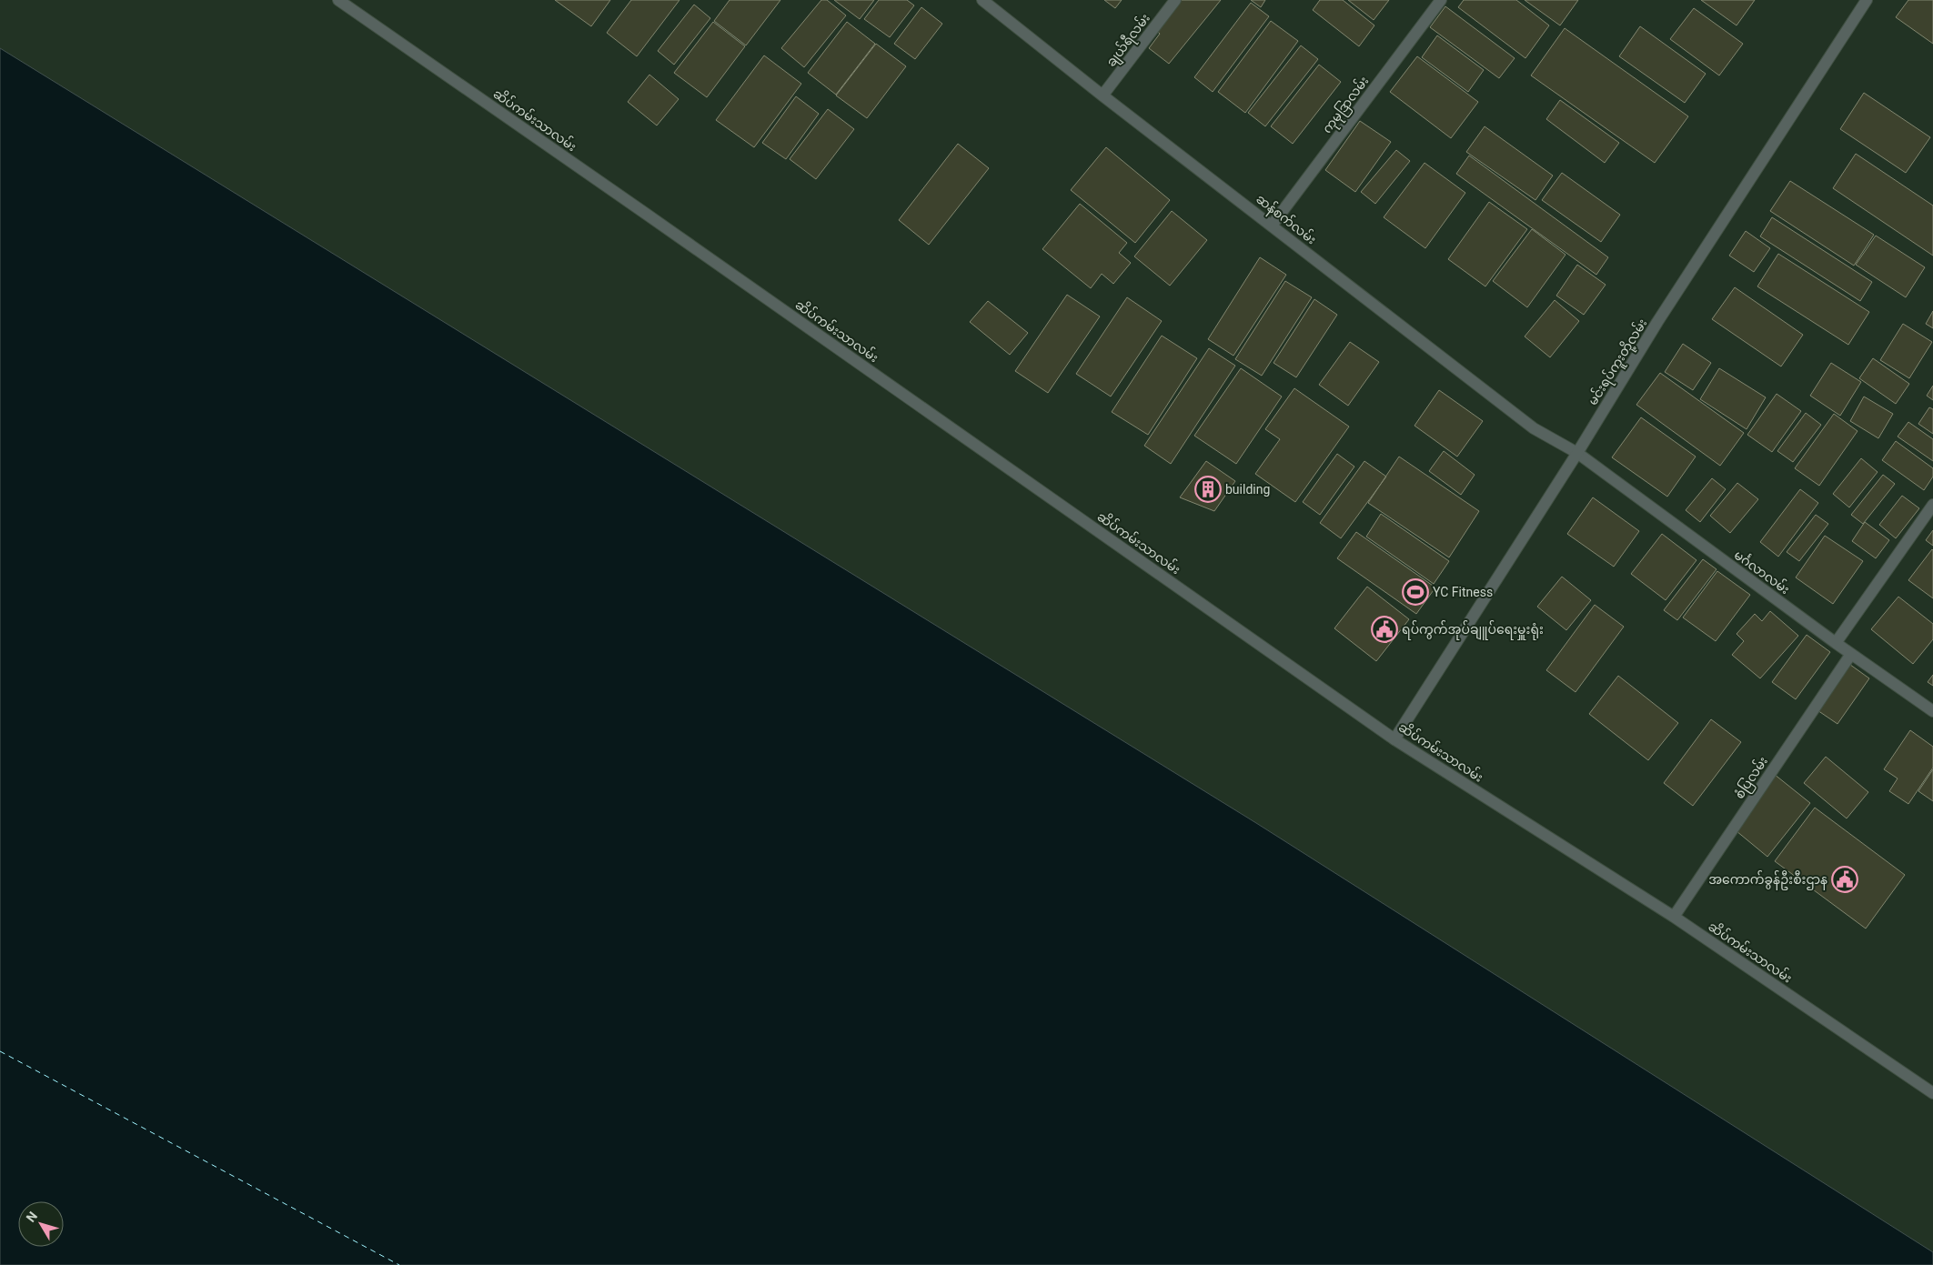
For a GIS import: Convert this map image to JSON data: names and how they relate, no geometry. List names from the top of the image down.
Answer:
{
  "streets": {
    "street": [
      "ချယ်ရီလမ်း",
      "ကုမုဒြာလမ်း",
      "ဆိပ်ကမ်းသာလမ်း",
      "ဆန်စက်လမ်း",
      "မင်းရပ်ကူးတို့လမ်း",
      "မင်္ဂလာလမ်း",
      "စံပြလမ်း"
    ]
  },
  "crossings": [
    ["ချယ်ရီလမ်း", "ဆန်စက်လမ်း"],
    ["ကုမုဒြာလမ်း", "ဆန်စက်လမ်း"],
    ["ဆိပ်ကမ်းသာလမ်း", "မင်းရပ်ကူးတို့လမ်း"],
    ["ဆိပ်ကမ်းသာလမ်း", "စံပြလမ်း"],
    ["ဆန်စက်လမ်း", "မင်းရပ်ကူးတို့လမ်း"],
    ["ဆန်စက်လမ်း", "မင်္ဂလာလမ်း"],
    ["မင်းရပ်ကူးတို့လမ်း", "မင်္ဂလာလမ်း"],
    ["မင်္ဂလာလမ်း", "စံပြလမ်း"]
  ],
  "places": {
    "building": ["building"],
    "sports": ["YC Fitness"],
    "public building": ["ရပ်ကွက်အုပ်ချူပ်ရေးမှူးရုံး", "အကောက်ခွန်ဦးစီးဌာန"]
  },
  "north": "top left"
}
